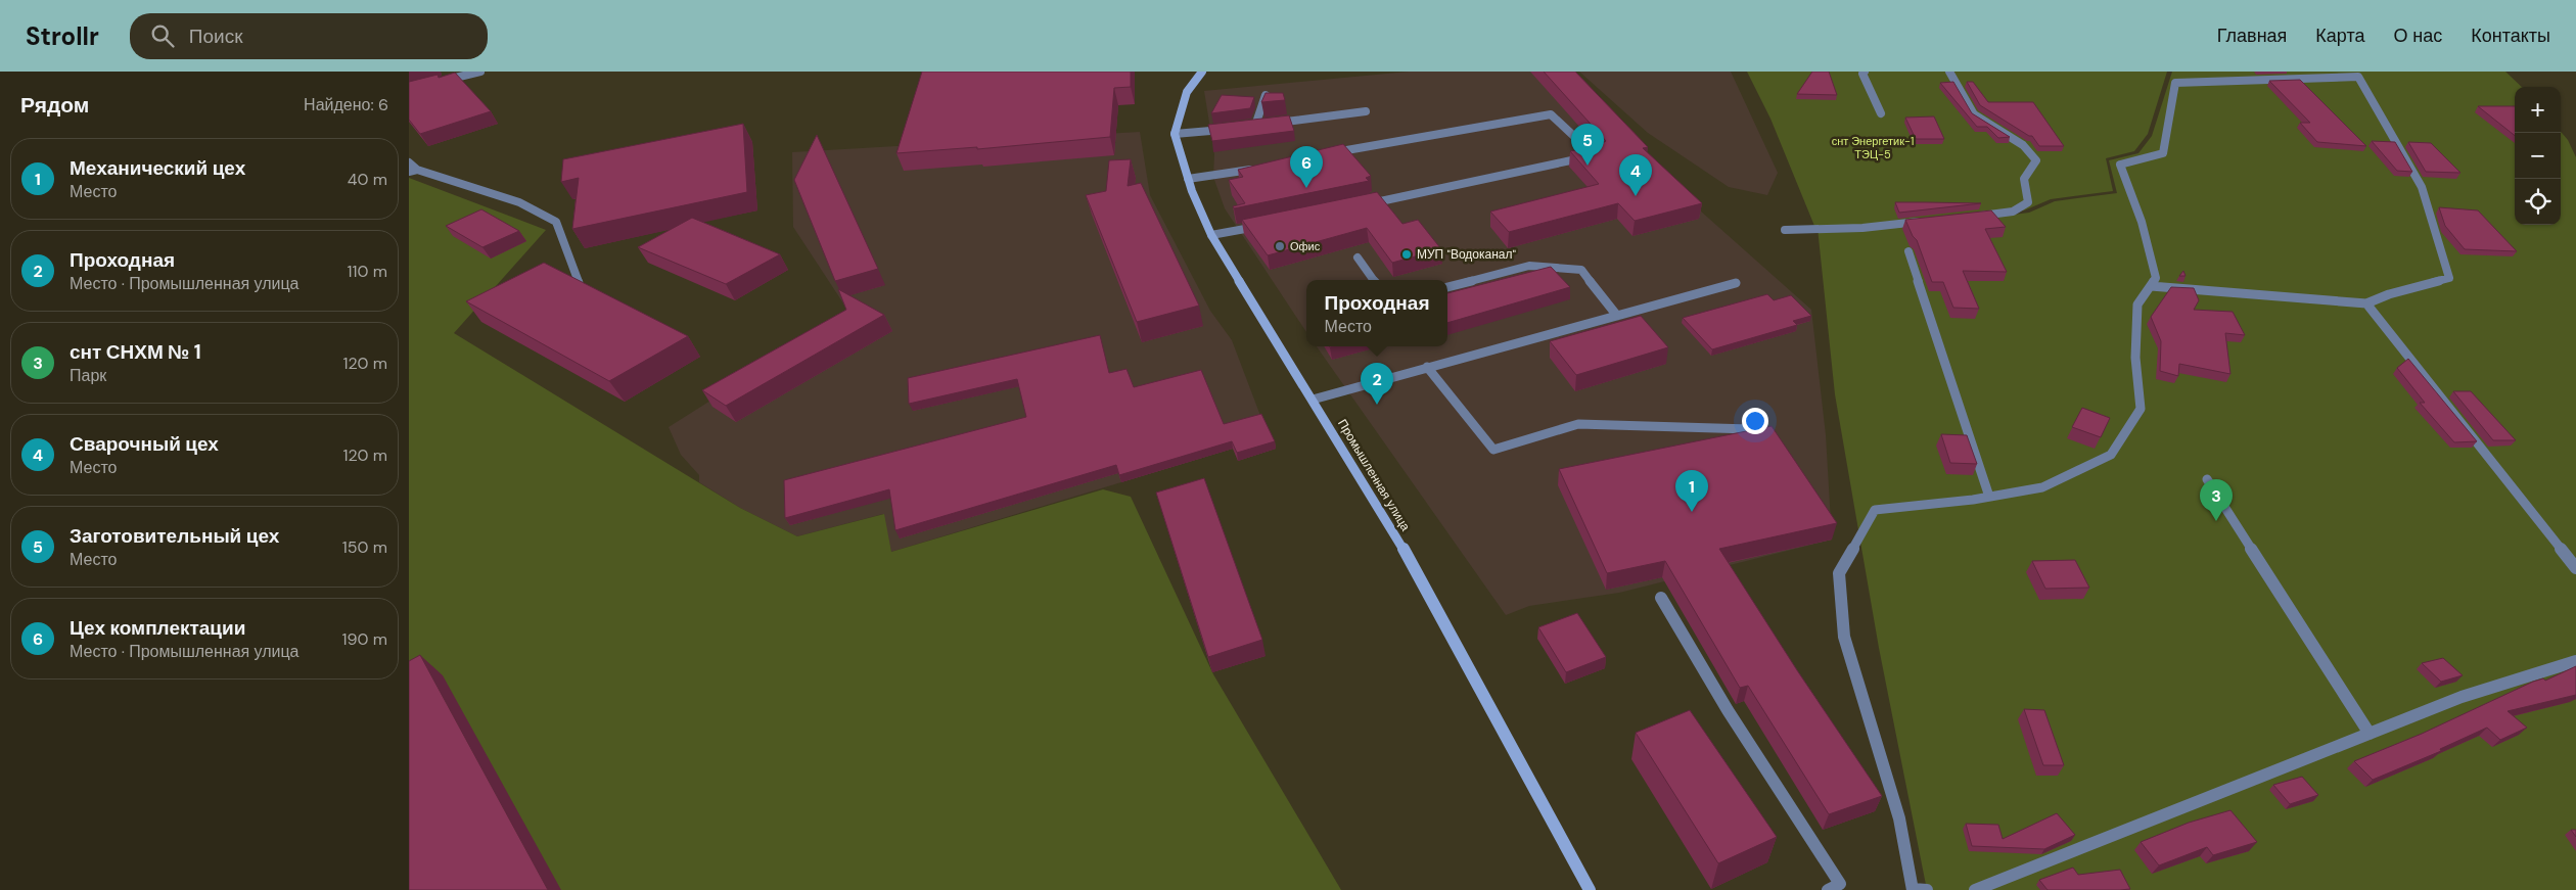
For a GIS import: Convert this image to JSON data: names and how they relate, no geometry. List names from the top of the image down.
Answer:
{
  "streets": {
    "main road": ["Промышленная улица"]
  },
  "parks": ["снт Энергетик-1 ТЭЦ-5"],
  "places": ["Офис", "МУП \"Водоканал\""],
  "page": {
    "header": "Strollr",
    "search": "Поиск",
    "nav": [
      "Главная",
      "Карта",
      "О нас",
      "Контакты"
    ],
    "heading": ["Рядом", "Найдено: 6"],
    "map_buttons": ["+", "−"],
    "pins": [
      "5",
      "6",
      "4",
      "2",
      "1",
      "3"
    ],
    "list": [
      {
        "mark": "1",
        "name": "Механический цех",
        "note": "Место",
        "value": "40 m"
      },
      {
        "mark": "2",
        "name": "Проходная",
        "note": "Место · Промышленная улица",
        "value": "110 m"
      },
      {
        "mark": "3",
        "name": "снт СНХМ № 1",
        "note": "Парк",
        "value": "120 m"
      },
      {
        "mark": "4",
        "name": "Сварочный цех",
        "note": "Место",
        "value": "120 m"
      },
      {
        "mark": "5",
        "name": "Заготовительный цех",
        "note": "Место",
        "value": "150 m"
      },
      {
        "mark": "6",
        "name": "Цех комплектации",
        "note": "Место · Промышленная улица",
        "value": "190 m"
      }
    ],
    "popup": ["Проходная", "Место"]
  }
}
